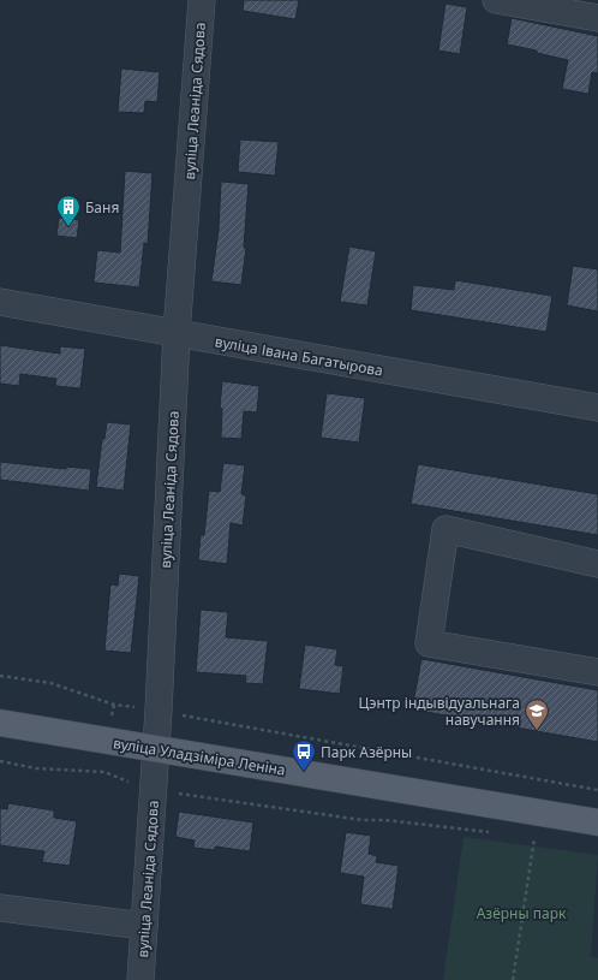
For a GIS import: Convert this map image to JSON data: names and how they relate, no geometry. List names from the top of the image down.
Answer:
{
  "streets": {
    "main road": ["вуліца Уладзіміра Леніна"],
    "street": ["вуліца Леаніда Сядова", "вуліца Івана Багатырова"]
  },
  "crossings": [
    ["вуліца Леаніда Сядова", "вуліца Івана Багатырова"],
    ["вуліца Леаніда Сядова", "вуліца Уладзіміра Леніна"]
  ],
  "parks": ["Азёрны парк"],
  "places": {
    "building": ["Баня"],
    "school or university": ["Цэнтр індывідуальнага навучання"],
    "bus stop": ["Парк Азёрны"]
  }
}
